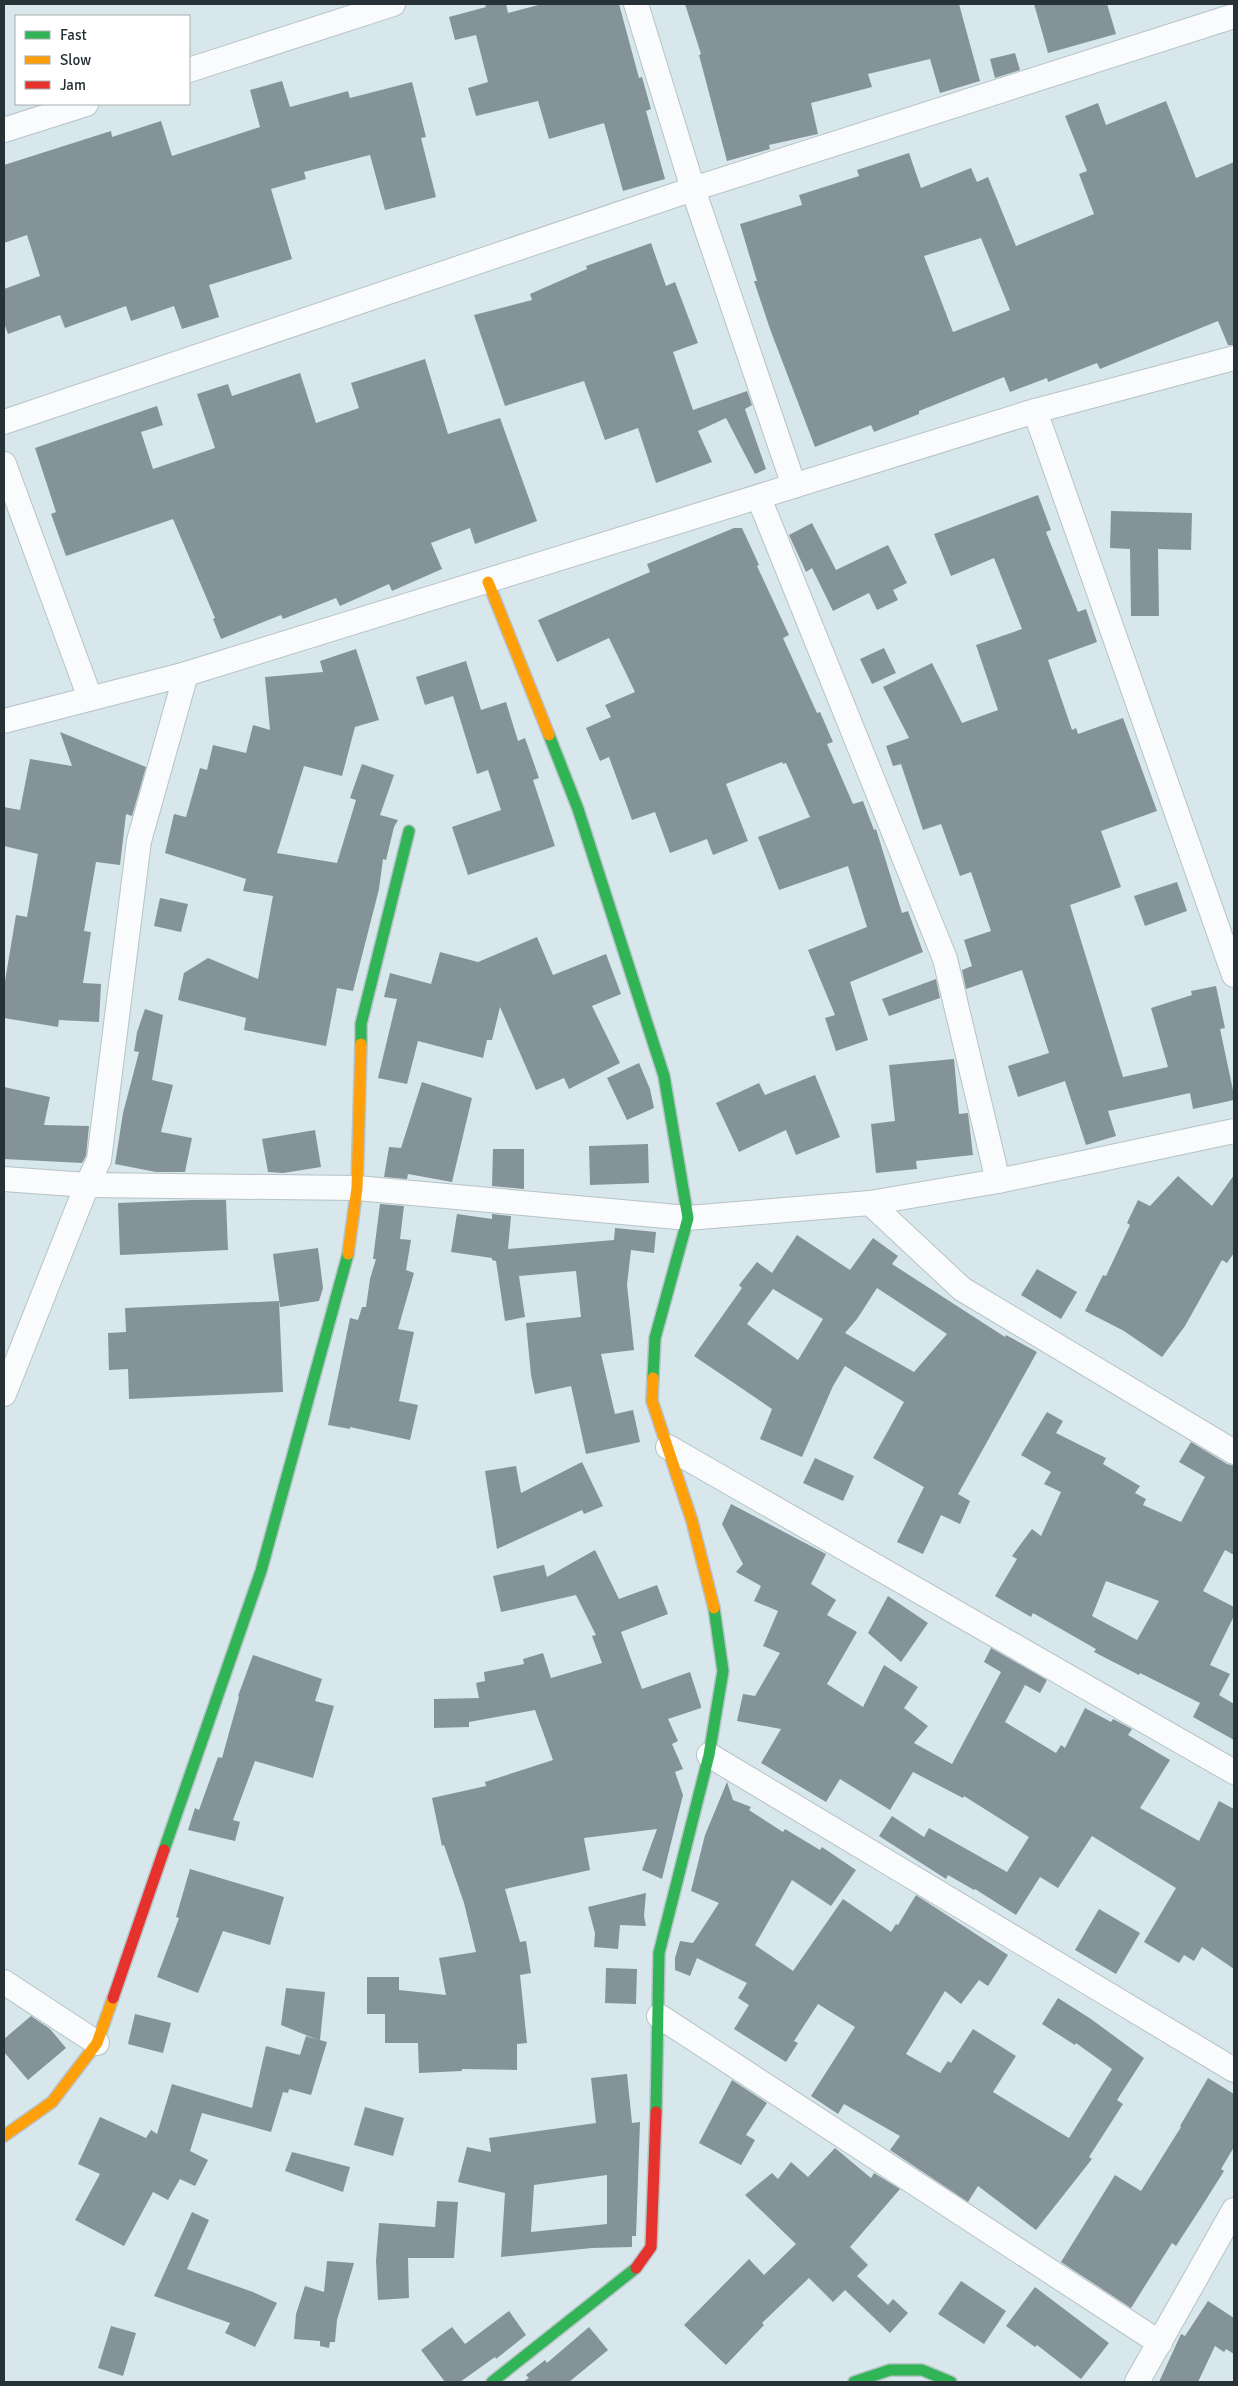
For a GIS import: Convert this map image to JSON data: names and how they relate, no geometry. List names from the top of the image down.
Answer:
{
  "legend": ["Fast", "Slow", "Jam"]
}
